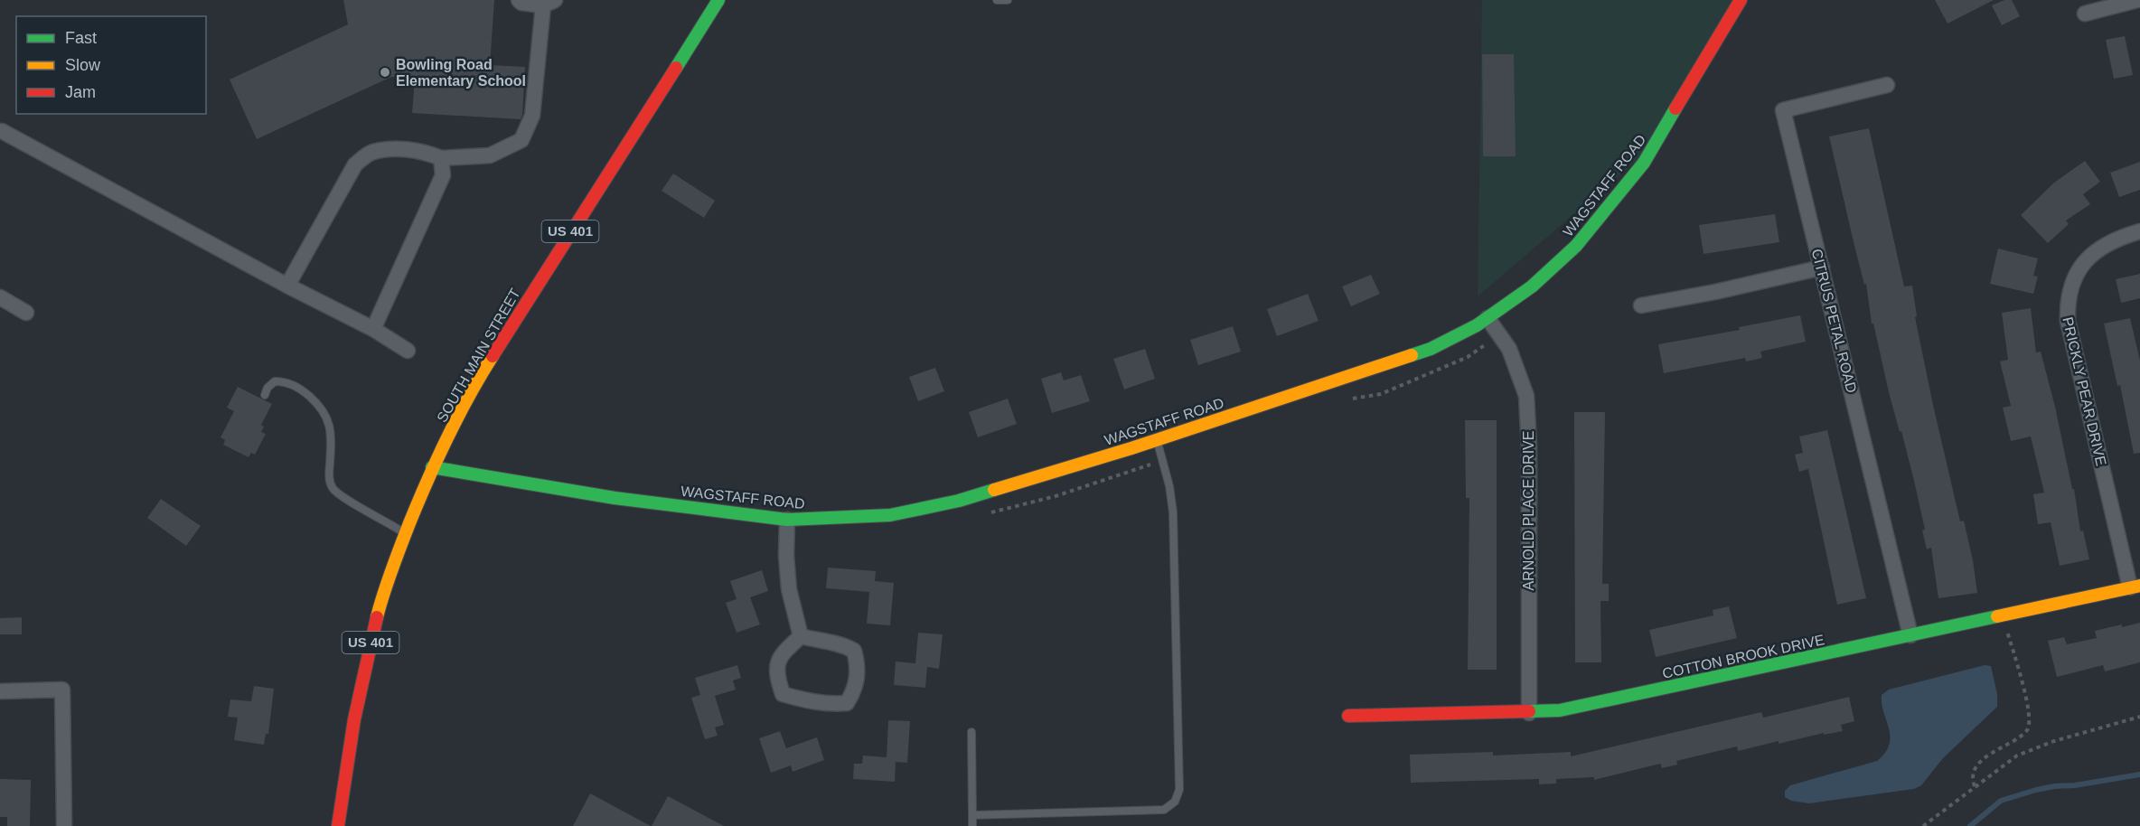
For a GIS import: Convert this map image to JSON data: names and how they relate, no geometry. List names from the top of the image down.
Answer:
{
  "streets": {
    "main road": [
      "WAGSTAFF ROAD",
      "US 401",
      "SOUTH MAIN STREET",
      "COTTON BROOK DRIVE"
    ],
    "street": ["CITRUS PETAL ROAD", "PRICKLY PEAR DRIVE", "ARNOLD PLACE DRIVE"]
  },
  "crossings": [
    ["WAGSTAFF ROAD", "SOUTH MAIN STREET"],
    ["WAGSTAFF ROAD", "ARNOLD PLACE DRIVE"],
    ["CITRUS PETAL ROAD", "COTTON BROOK DRIVE"],
    ["PRICKLY PEAR DRIVE", "COTTON BROOK DRIVE"],
    ["ARNOLD PLACE DRIVE", "COTTON BROOK DRIVE"]
  ],
  "places": ["Bowling Road Elementary School"],
  "legend": ["Fast", "Slow", "Jam"]
}
